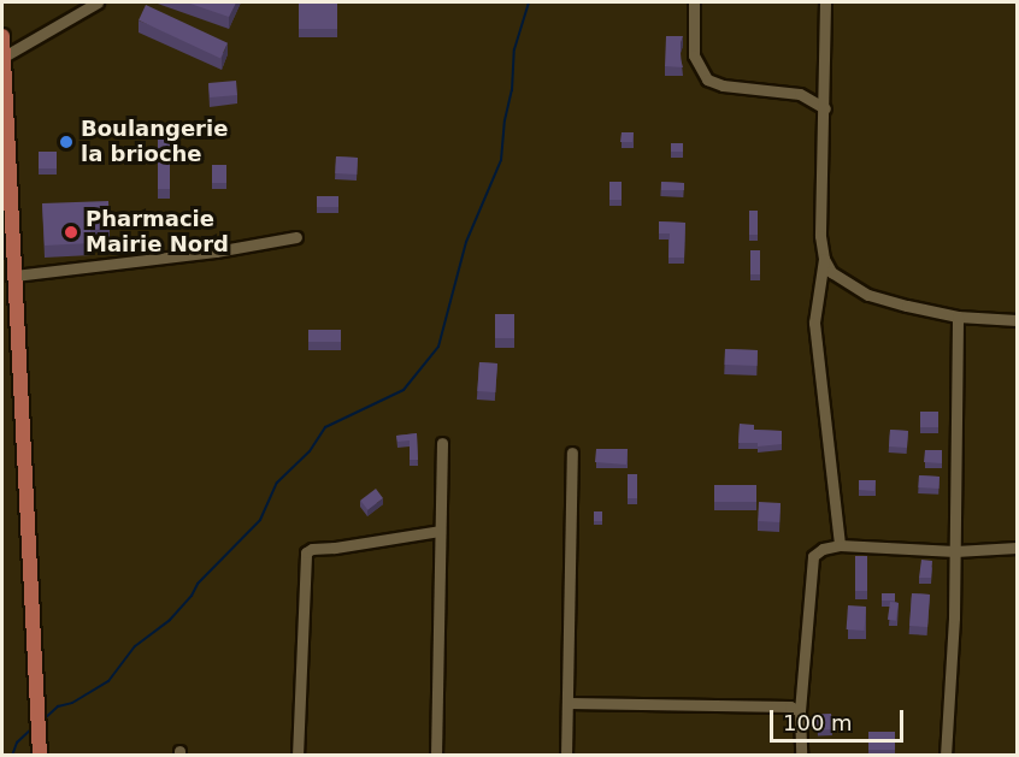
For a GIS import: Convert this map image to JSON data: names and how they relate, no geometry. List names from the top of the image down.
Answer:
{
  "places": ["Boulangerie la brioche", "Pharmacie Mairie Nord"],
  "scale_bar": "100 m"
}
